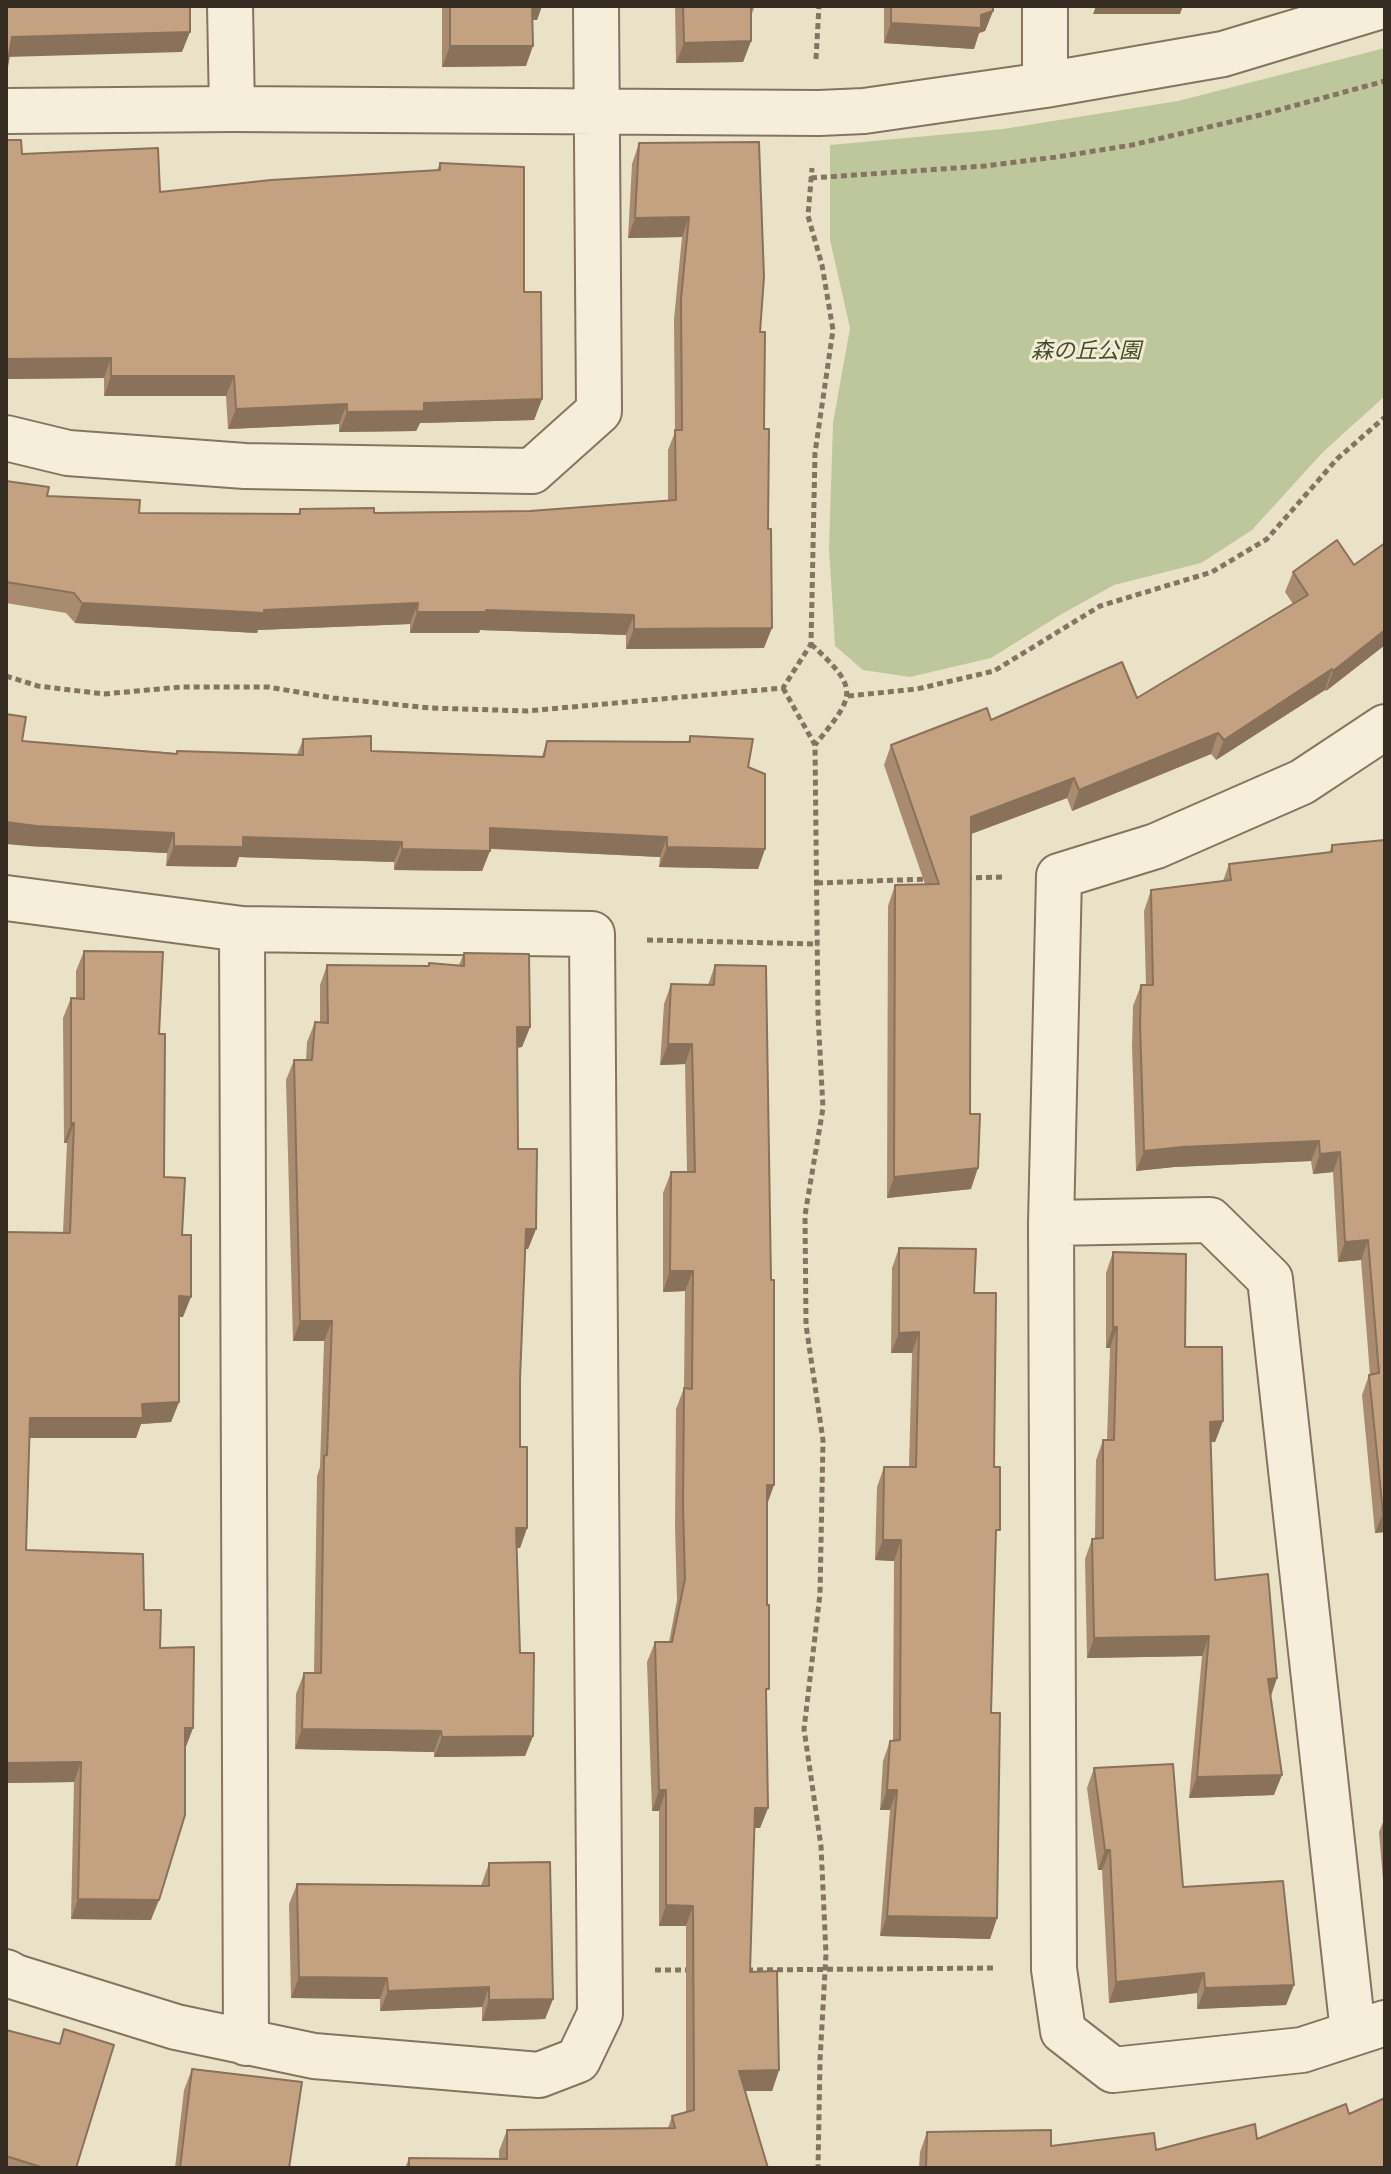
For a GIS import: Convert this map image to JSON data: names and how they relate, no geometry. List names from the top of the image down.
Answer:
{
  "parks": ["森の丘公園"]
}
